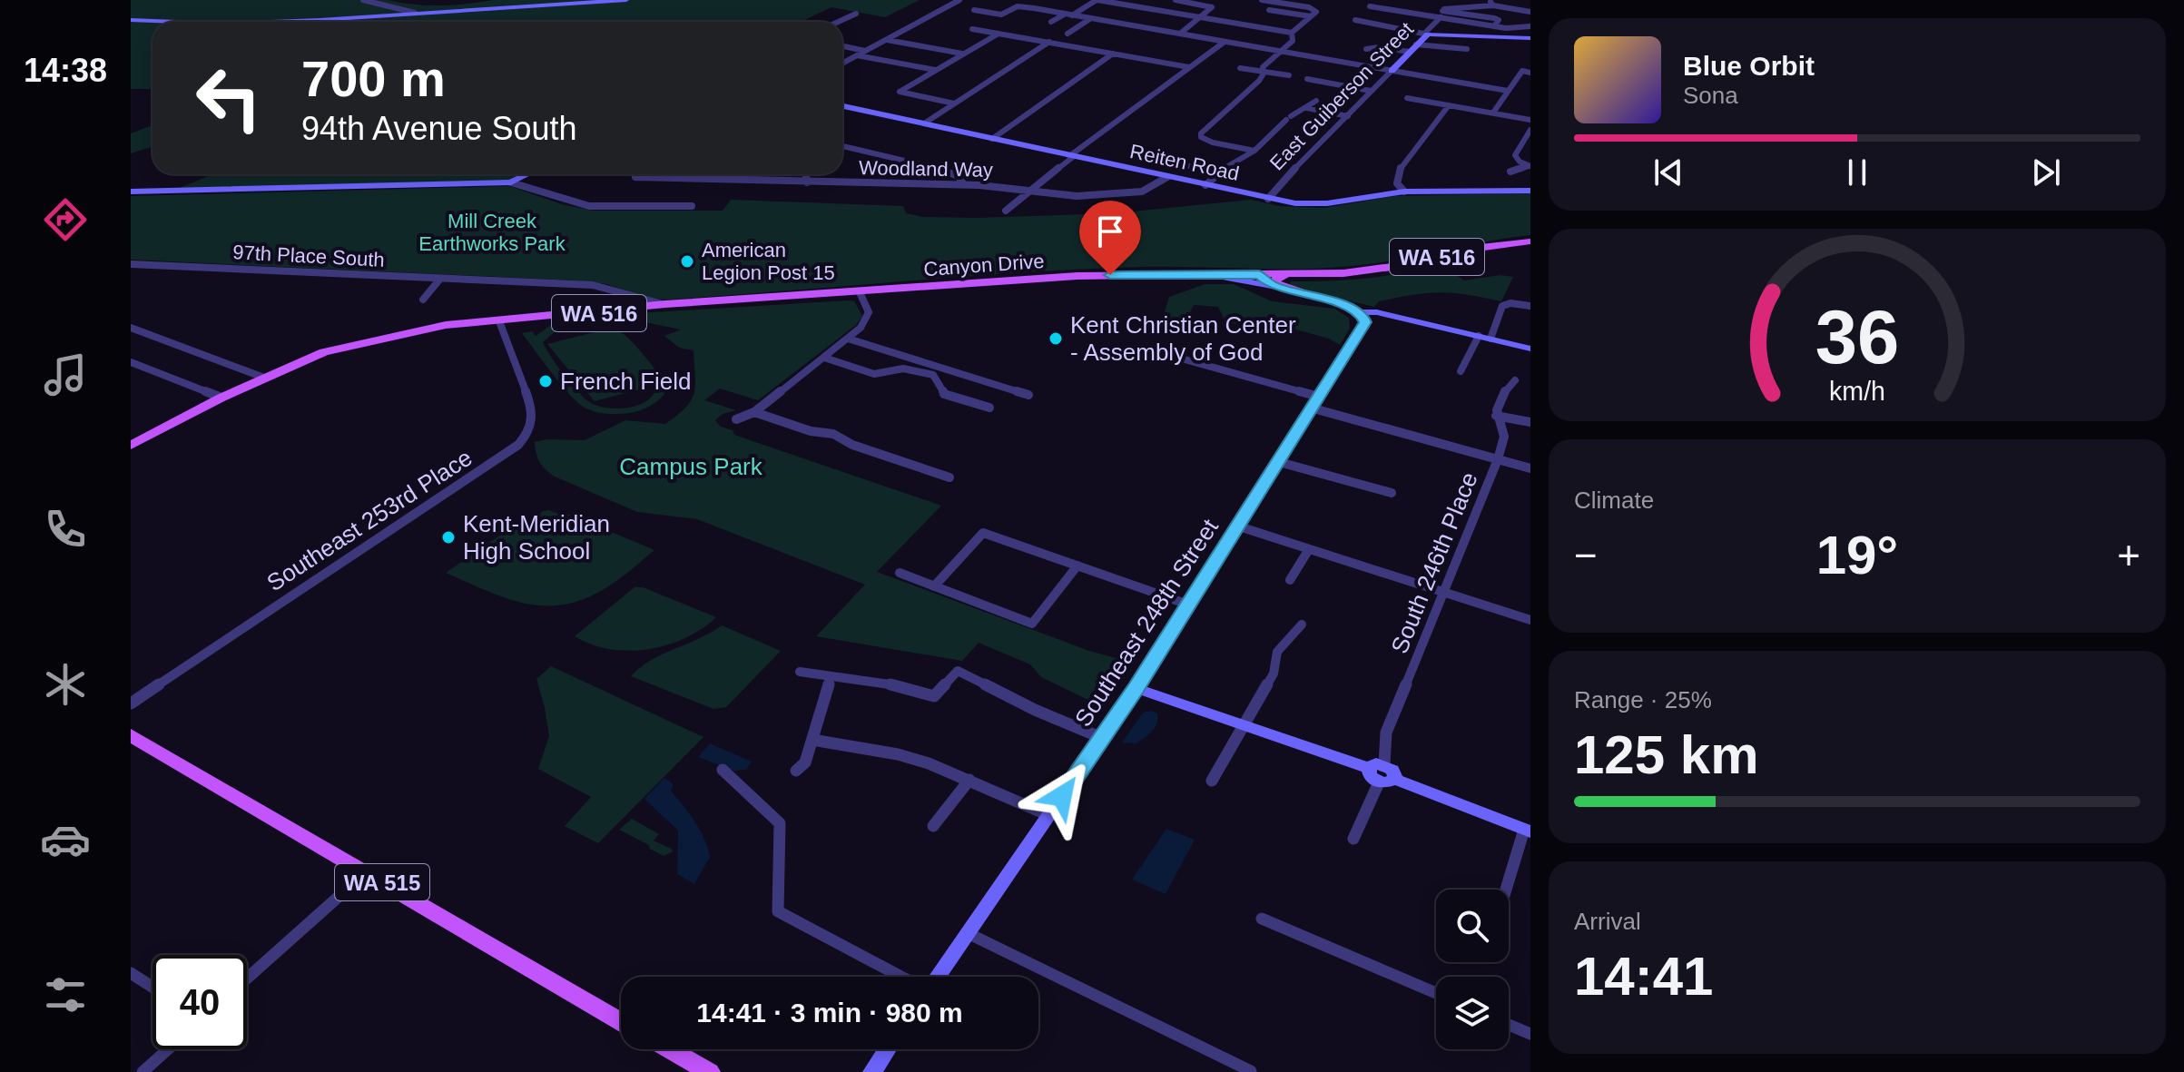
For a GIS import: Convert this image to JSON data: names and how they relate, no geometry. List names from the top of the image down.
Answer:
{
  "streets": {
    "main road": ["WA 516", "Canyon Drive", "WA 515"],
    "street": [
      "East Guiberson Street",
      "Reiten Road",
      "Woodland Way",
      "97th Place South",
      "Southeast 253rd Place",
      "South 246th Place",
      "Southeast 248th Street"
    ]
  },
  "crossings": [
    ["East Guiberson Street", "Reiten Road"],
    ["Reiten Road", "Woodland Way"],
    ["97th Place South", "Canyon Drive"],
    ["WA 516", "Canyon Drive"],
    ["WA 516", "Southeast 253rd Place"],
    ["Canyon Drive", "Southeast 253rd Place"]
  ],
  "parks": ["Mill Creek Earthworks Park", "Campus Park"],
  "places": [
    "American Legion Post 15",
    "Kent Christian Center - Assembly of God",
    "French Field",
    "Kent-Meridian High School"
  ],
  "page": {
    "tabs": "14:38",
    "turn": ["700 m", "94th Avenue South"],
    "song": ["Blue Orbit", "Sona"],
    "tile": [
      "Climate",
      ["Range · 25%", "125 km"],
      ["Arrival", "14:41"]
    ],
    "heat": ["−", "19°", "+"],
    "limit": "40",
    "trip": "14:41 · 3 min · 980 m",
    "gauge": ["36", "km/h"]
  }
}
